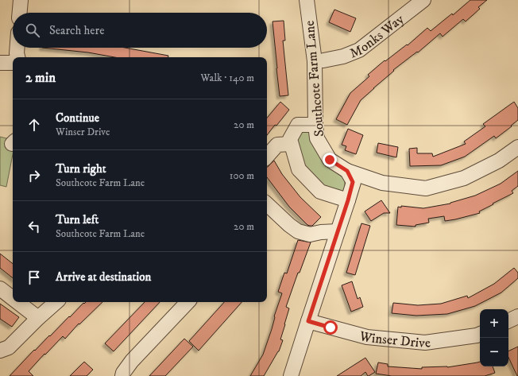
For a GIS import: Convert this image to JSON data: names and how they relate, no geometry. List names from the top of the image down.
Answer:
{
  "streets": {
    "street": ["Monks Way", "Southcote Farm Lane", "Winser Drive"]
  },
  "page": {
    "search": "Search here",
    "heading": ["2 min", "Walk · 140 m"],
    "list": [
      ["Continue", "Winser Drive", "20 m"],
      ["Turn right", "Southcote Farm Lane", "100 m"],
      ["Turn left", "Southcote Farm Lane", "20 m"],
      "Arrive at destination"
    ],
    "map_buttons": ["+", "−"]
  }
}
